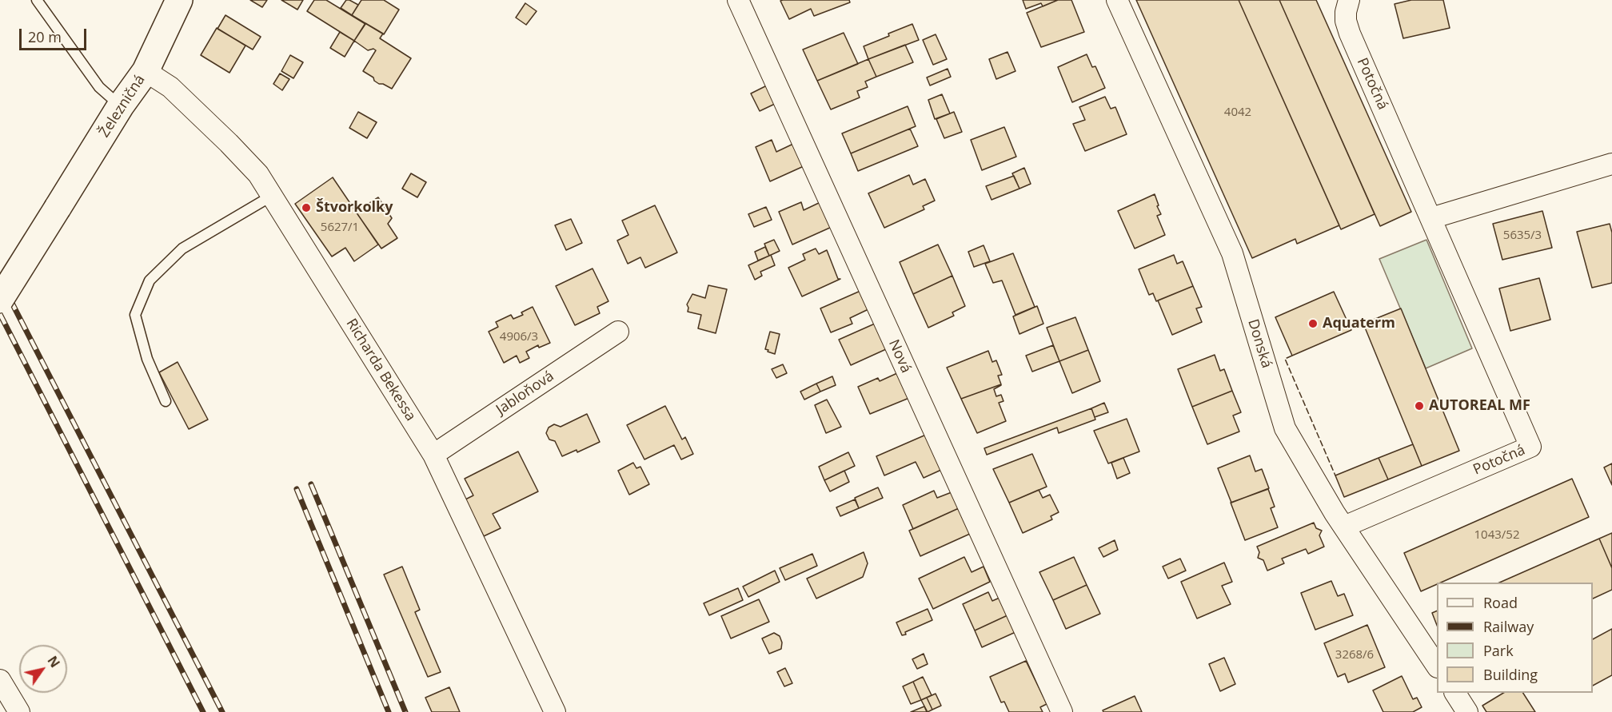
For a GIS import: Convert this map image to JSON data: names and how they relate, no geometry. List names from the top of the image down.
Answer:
{
  "streets": {
    "street": [
      "Potočná",
      "Železničná",
      "Donská",
      "Nová",
      "Richarda Bekessa",
      "Jabloňová"
    ]
  },
  "crossings": [
    ["Potočná", "Donská"],
    ["Železničná", "Richarda Bekessa"],
    ["Richarda Bekessa", "Jabloňová"]
  ],
  "places": ["Štvorkolky", "Aquaterm", "AUTOREAL MF"],
  "house_numbers": [
    "4042",
    "5627/1",
    "5635/3",
    "4906/3",
    "1043/52",
    "3268/6"
  ],
  "legend": [
    "Road",
    "Railway",
    "Park",
    "Building"
  ],
  "scale_bar": "20 m",
  "north": "top right"
}
